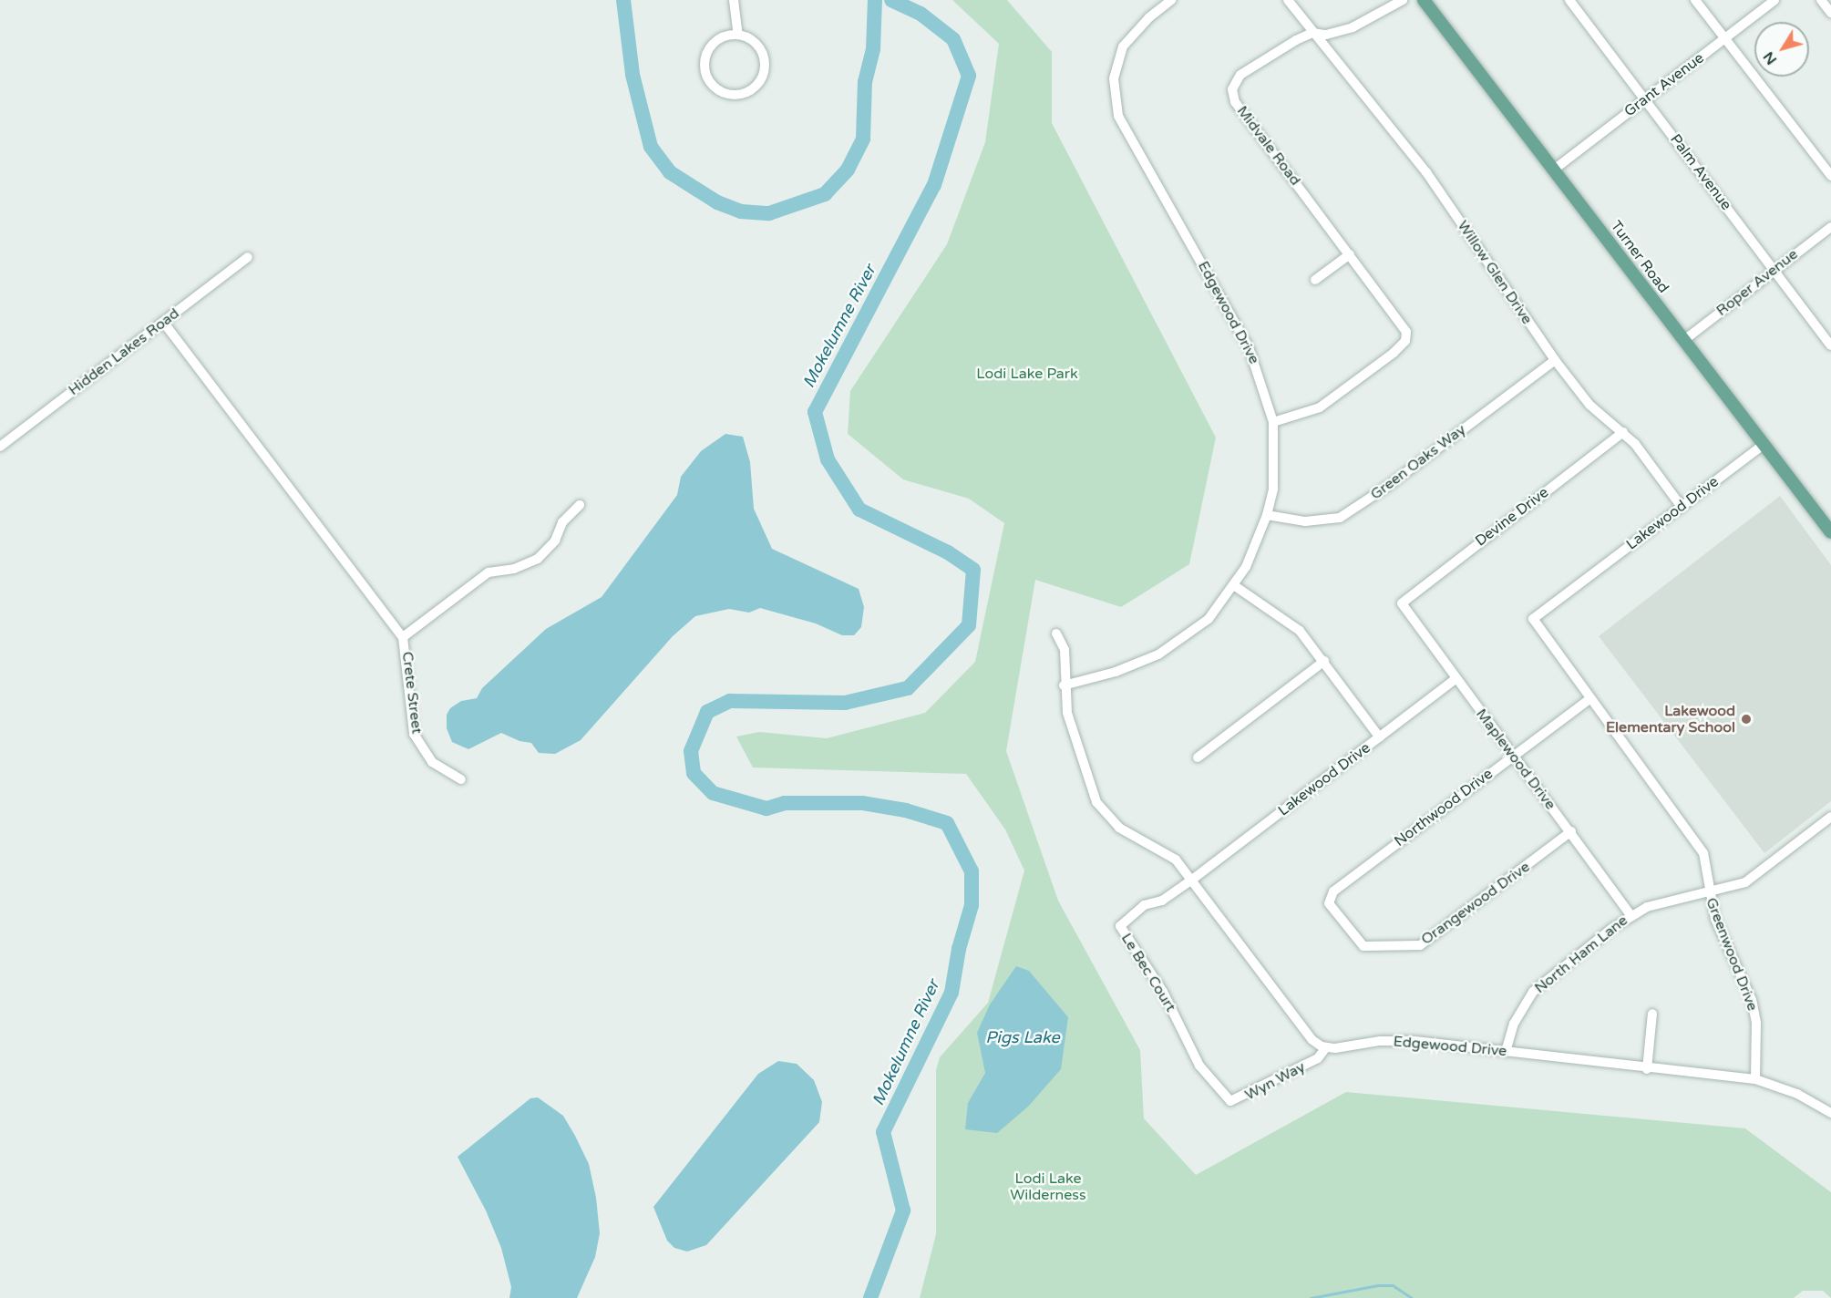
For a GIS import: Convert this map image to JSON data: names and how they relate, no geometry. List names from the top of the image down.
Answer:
{
  "streets": {
    "main road": ["Turner Road"],
    "street": [
      "Grant Avenue",
      "Midvale Road",
      "Palm Avenue",
      "Willow Glen Drive",
      "Roper Avenue",
      "Edgewood Drive",
      "Hidden Lakes Road",
      "Green Oaks Way",
      "Lakewood Drive",
      "Devine Drive",
      "Crete Street",
      "Maplewood Drive",
      "Northwood Drive",
      "Orangewood Drive",
      "North Ham Lane",
      "Greenwood Drive",
      "Le Bec Court",
      "Wyn Way"
    ]
  },
  "crossings": [
    ["Grant Avenue", "Palm Avenue"],
    ["Grant Avenue", "Turner Road"],
    ["Midvale Road", "Willow Glen Drive"],
    ["Midvale Road", "Edgewood Drive"],
    ["Palm Avenue", "Roper Avenue"],
    ["Turner Road", "Roper Avenue"],
    ["Turner Road", "Lakewood Drive"],
    ["Willow Glen Drive", "Green Oaks Way"],
    ["Willow Glen Drive", "Lakewood Drive"],
    ["Willow Glen Drive", "Devine Drive"],
    ["Edgewood Drive", "Green Oaks Way"],
    ["Edgewood Drive", "North Ham Lane"],
    ["Edgewood Drive", "Greenwood Drive"],
    ["Edgewood Drive", "Wyn Way"],
    ["Hidden Lakes Road", "Crete Street"],
    ["Lakewood Drive", "Maplewood Drive"],
    ["Lakewood Drive", "Greenwood Drive"],
    ["Lakewood Drive", "Le Bec Court"],
    ["Devine Drive", "Maplewood Drive"],
    ["Maplewood Drive", "Northwood Drive"],
    ["Maplewood Drive", "Orangewood Drive"],
    ["Maplewood Drive", "North Ham Lane"],
    ["Northwood Drive", "Orangewood Drive"],
    ["Northwood Drive", "Greenwood Drive"],
    ["North Ham Lane", "Greenwood Drive"],
    ["Le Bec Court", "Wyn Way"]
  ],
  "water": ["Mokelumne River", "Pigs Lake"],
  "parks": ["Lodi Lake Park", "Lodi Lake Wilderness"],
  "places": ["Lakewood Elementary School"],
  "north": "bottom left"
}
